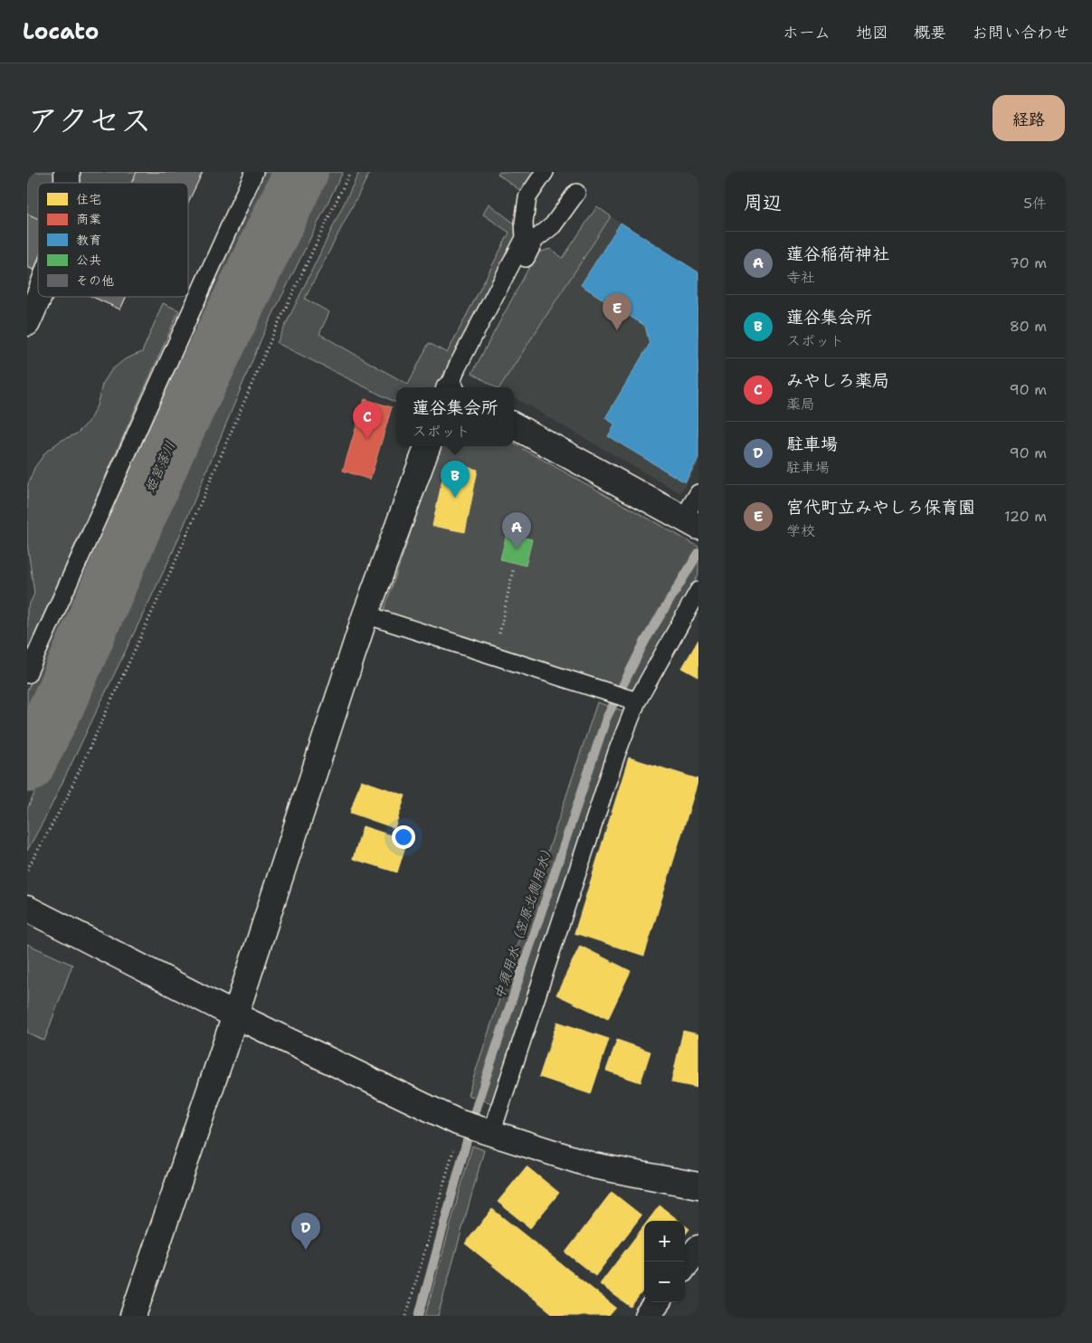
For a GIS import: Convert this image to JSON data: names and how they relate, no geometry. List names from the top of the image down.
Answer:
{
  "water": ["姫宮落川", "中須用水（笠原北側用水）"],
  "legend": [
    "住宅",
    "商業",
    "教育",
    "公共",
    "その他"
  ],
  "page": {
    "header": "Locato",
    "nav": [
      "ホーム",
      "地図",
      "概要",
      "お問い合わせ"
    ],
    "title": "アクセス",
    "buttons": "経路",
    "heading": ["周辺", "5件"],
    "list": [
      {
        "mark": "A",
        "name": "蓮谷稲荷神社",
        "note": "寺社",
        "value": "70 m"
      },
      {
        "mark": "B",
        "name": "蓮谷集会所",
        "note": "スポット",
        "value": "80 m"
      },
      {
        "mark": "C",
        "name": "みやしろ薬局",
        "note": "薬局",
        "value": "90 m"
      },
      {
        "mark": "D",
        "name": "駐車場",
        "note": "駐車場",
        "value": "90 m"
      },
      {
        "mark": "E",
        "name": "宮代町立みやしろ保育園",
        "note": "学校",
        "value": "120 m"
      }
    ],
    "pins": [
      "E",
      "C",
      "B",
      "A",
      "D"
    ],
    "popup": ["蓮谷集会所", "スポット"],
    "map_buttons": ["+", "−"]
  }
}
